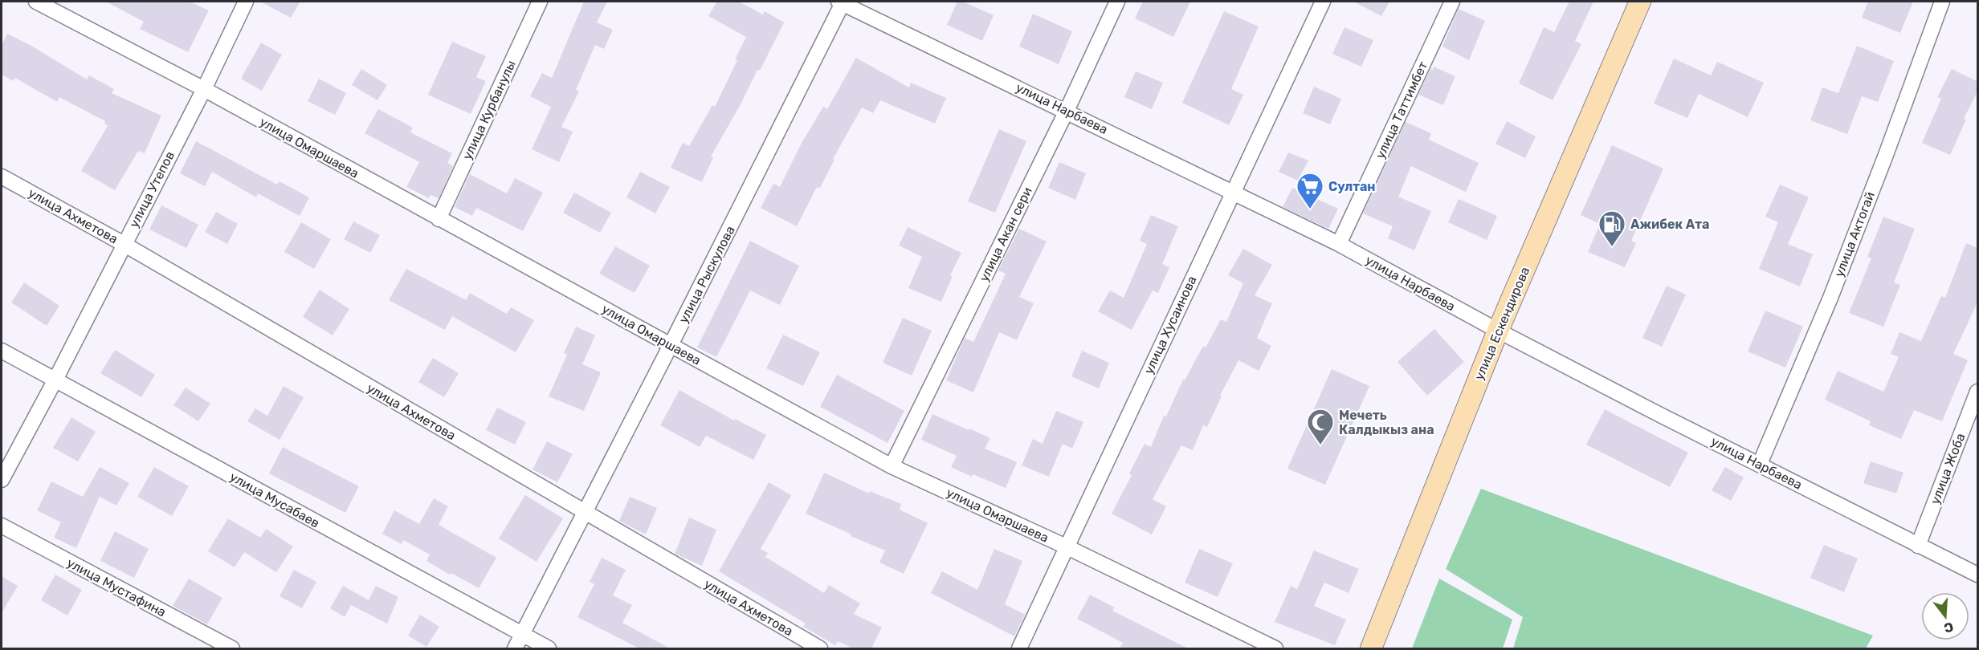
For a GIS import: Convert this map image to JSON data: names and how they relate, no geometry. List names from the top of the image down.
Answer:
{
  "streets": {
    "street": [
      "улица Нарбаева",
      "улица Курбанулы",
      "улица Таттимбет",
      "улица Омаршаева",
      "улица Утепов",
      "улица Ахметова",
      "улица Акан сери",
      "улица Актогай",
      "улица Рыскулова",
      "улица Ескендирова",
      "улица Хусаинова",
      "улица Жоба",
      "улица Мусабаев",
      "улица Мустафина"
    ]
  },
  "crossings": [
    ["улица Нарбаева", "улица Таттимбет"],
    ["улица Нарбаева", "улица Акан сери"],
    ["улица Нарбаева", "улица Актогай"],
    ["улица Нарбаева", "улица Рыскулова"],
    ["улица Нарбаева", "улица Ескендирова"],
    ["улица Нарбаева", "улица Хусаинова"],
    ["улица Нарбаева", "улица Жоба"],
    ["улица Курбанулы", "улица Омаршаева"],
    ["улица Омаршаева", "улица Утепов"],
    ["улица Омаршаева", "улица Акан сери"],
    ["улица Омаршаева", "улица Рыскулова"],
    ["улица Омаршаева", "улица Хусаинова"],
    ["улица Утепов", "улица Ахметова"],
    ["улица Утепов", "улица Мусабаев"],
    ["улица Ахметова", "улица Рыскулова"],
    ["улица Рыскулова", "улица Мусабаев"]
  ],
  "places": {
    "supermarket": ["Султан"],
    "fuel station": ["Ажибек Ата"],
    "mosque": ["Мечеть Калдыкыз ана"]
  },
  "north": "bottom"
}
